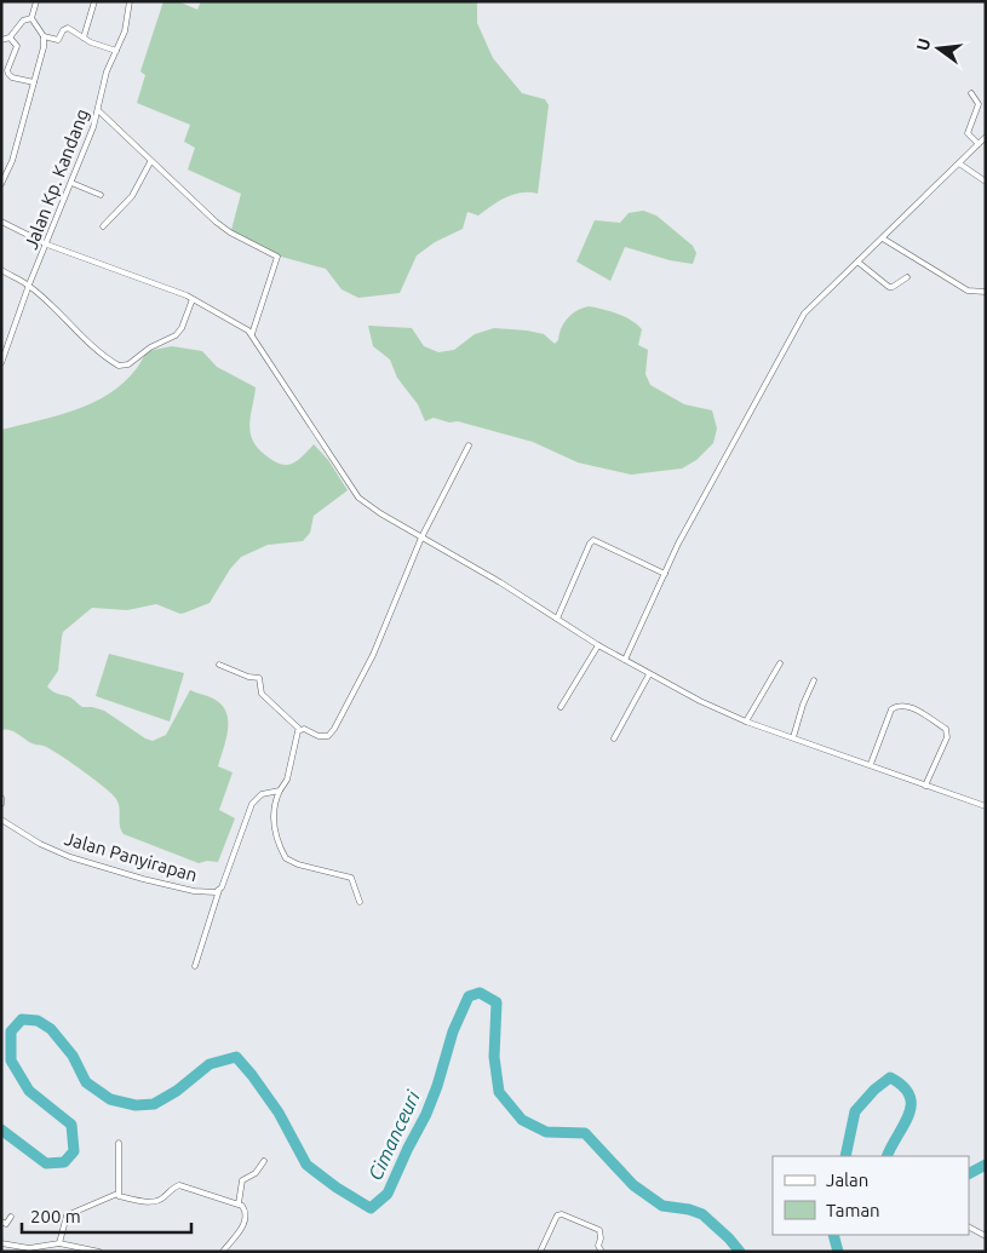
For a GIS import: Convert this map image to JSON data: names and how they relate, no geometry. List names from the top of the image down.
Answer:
{
  "streets": {
    "street": ["Jalan Kp. Kandang", "Jalan Panyirapan"]
  },
  "water": ["Cimanceuri"],
  "legend": ["Jalan", "Taman"],
  "scale_bar": "200 m",
  "north": "left"
}
